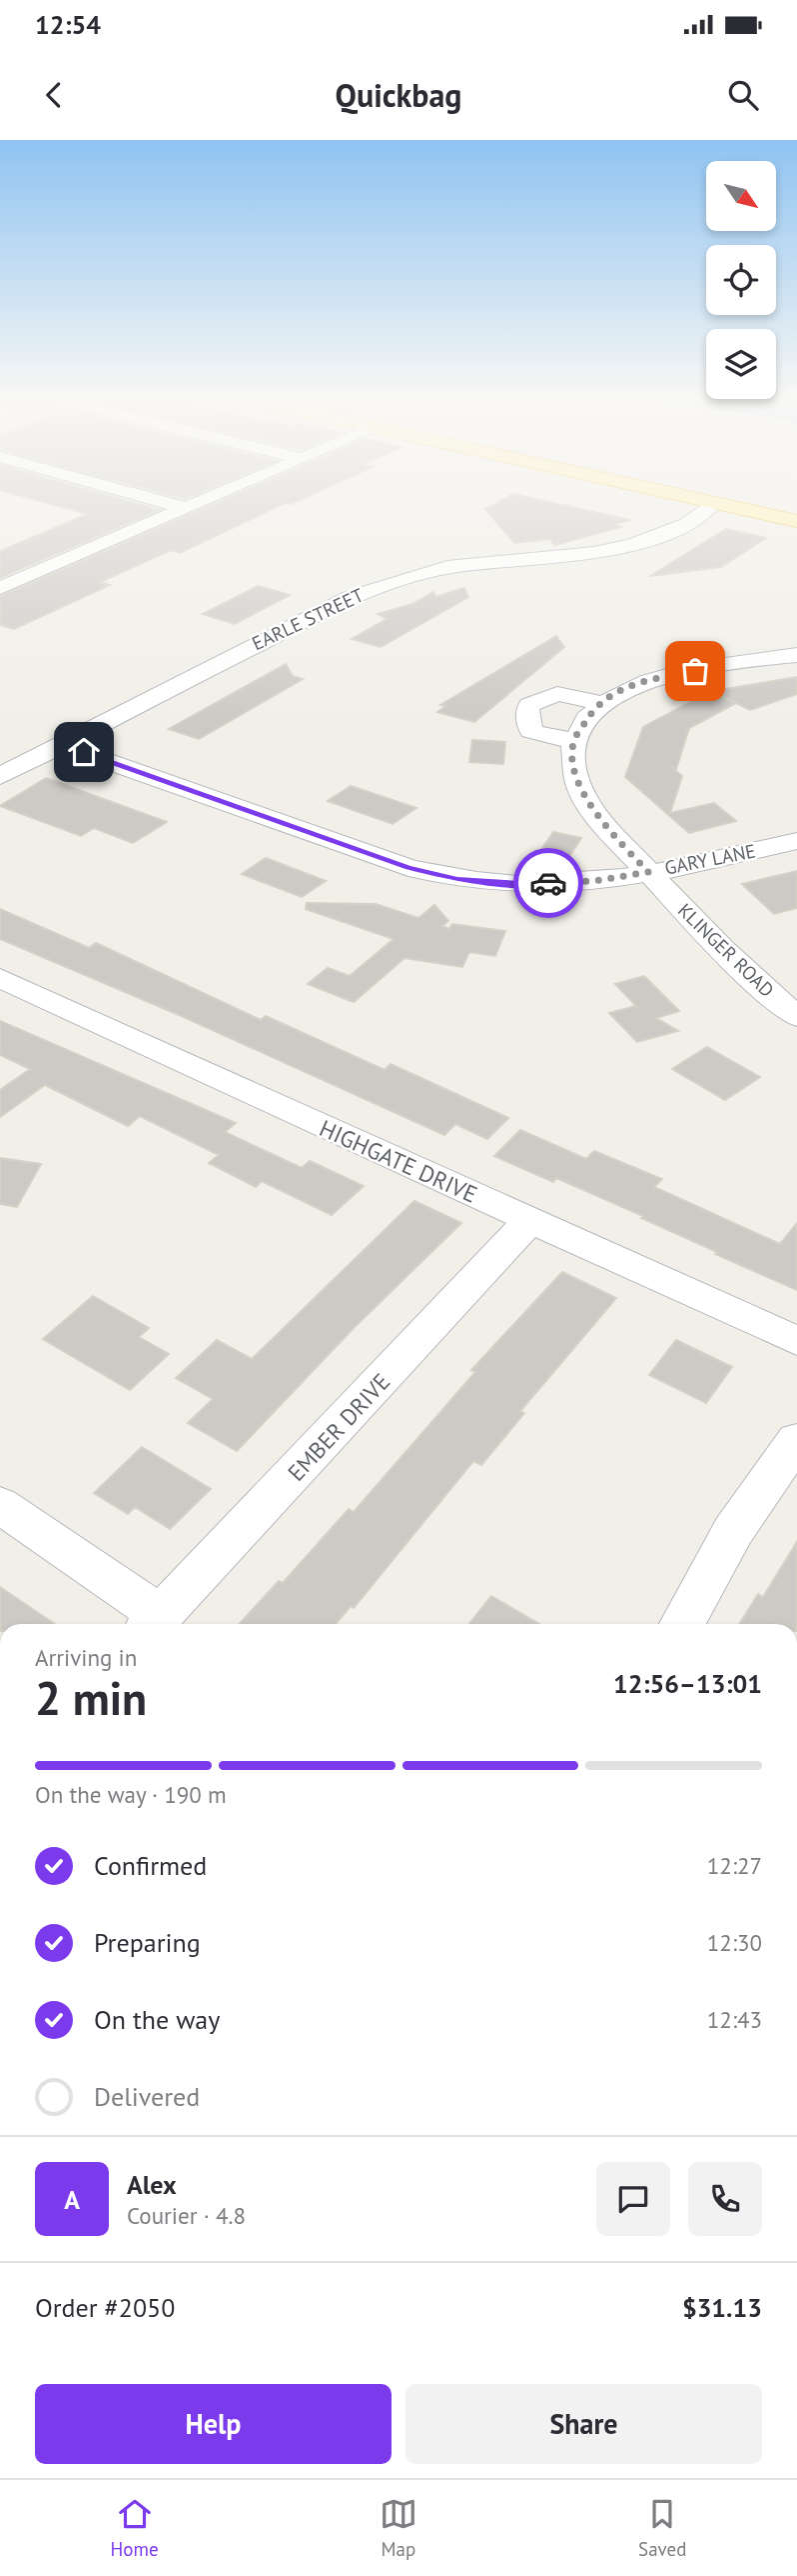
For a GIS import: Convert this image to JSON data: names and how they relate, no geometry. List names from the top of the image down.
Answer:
{
  "streets": {
    "street": [
      "EARLE STREET",
      "GARY LANE",
      "KLINGER ROAD",
      "HIGHGATE DRIVE",
      "EMBER DRIVE"
    ]
  },
  "crossings": [
    ["EARLE STREET", "GARY LANE"],
    ["GARY LANE", "KLINGER ROAD"],
    ["HIGHGATE DRIVE", "EMBER DRIVE"]
  ],
  "north": "bottom right",
  "page": {
    "status": "12:54",
    "header": "Quickbag",
    "heading": ["2 min", "Arriving in", "12:56–13:01"],
    "panel": [
      "Alex",
      "Courier · 4.8",
      "Order #2050",
      "$31.13"
    ],
    "bar": "On the way · 190 m",
    "list": [
      ["Confirmed", "12:27"],
      ["Preparing", "12:30"],
      ["On the way", "12:43"],
      "Delivered"
    ],
    "round": "A",
    "buttons": ["Help", "Share"],
    "tabs": ["Home", "Map", "Saved"]
  }
}
